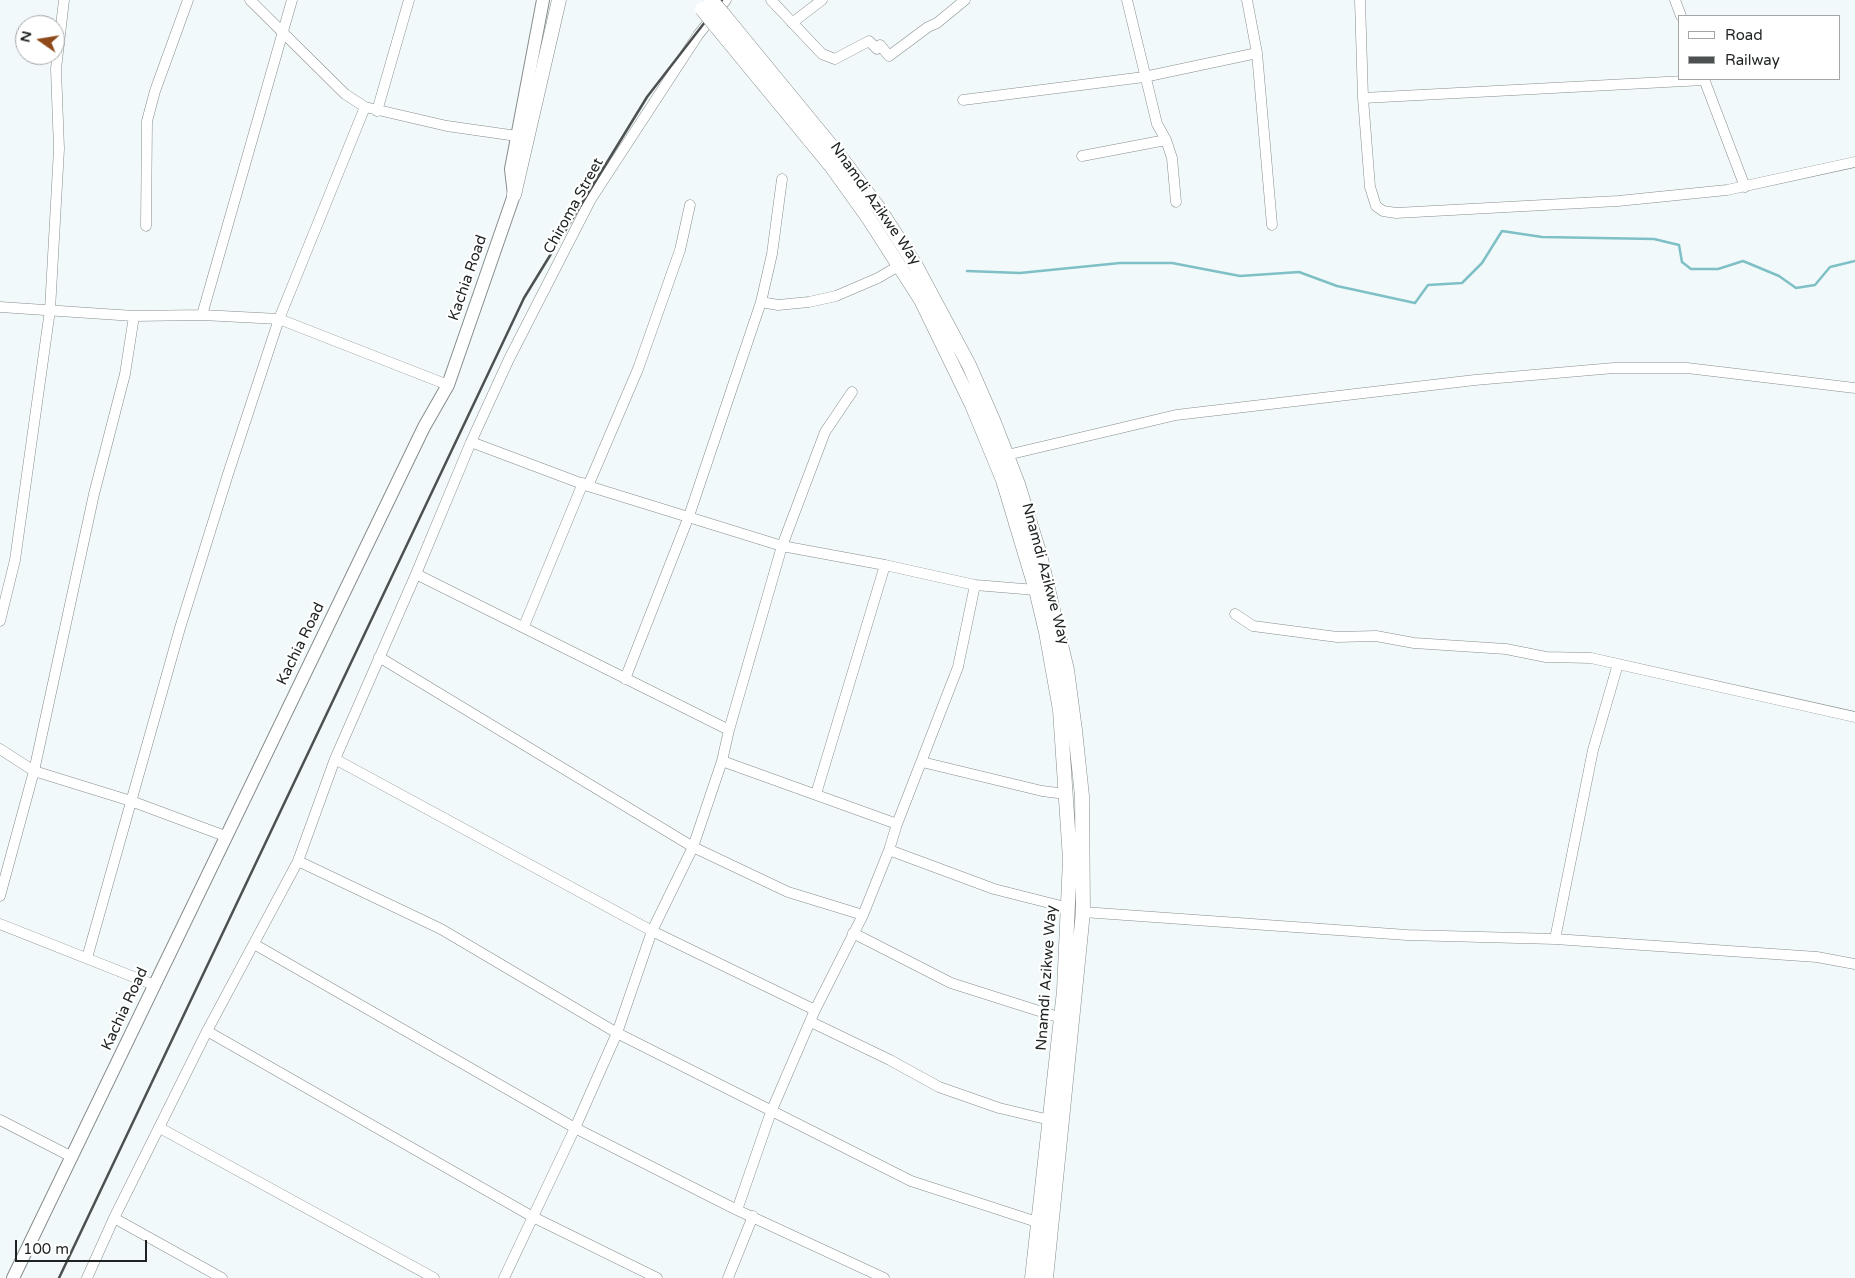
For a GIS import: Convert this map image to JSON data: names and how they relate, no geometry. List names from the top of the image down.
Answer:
{
  "streets": {
    "highway": ["Nnamdi Azikwe Way"],
    "main road": ["Kachia Road"],
    "street": ["Chiroma Street"]
  },
  "legend": ["Road", "Railway"],
  "scale_bar": "100 m",
  "north": "left"
}
